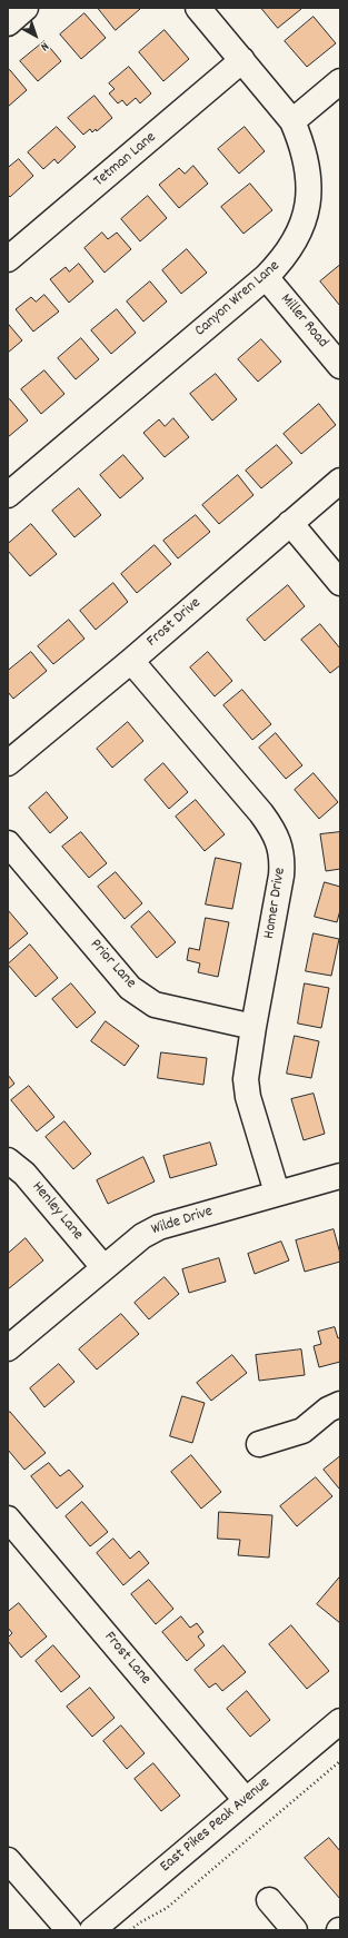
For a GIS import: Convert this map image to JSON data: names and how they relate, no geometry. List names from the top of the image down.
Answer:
{
  "streets": {
    "street": [
      "Tetman Lane",
      "Canyon Wren Lane",
      "Miller Road",
      "Frost Drive",
      "Homer Drive",
      "Prior Lane",
      "Henley Lane",
      "Wilde Drive",
      "Frost Lane",
      "East Pikes Peak Avenue"
    ]
  },
  "crossings": [
    ["Tetman Lane", "Canyon Wren Lane"],
    ["Canyon Wren Lane", "Miller Road"],
    ["Frost Drive", "Homer Drive"],
    ["Homer Drive", "Prior Lane"],
    ["Homer Drive", "Wilde Drive"],
    ["Henley Lane", "Wilde Drive"],
    ["Frost Lane", "East Pikes Peak Avenue"]
  ],
  "north": "bottom right"
}
